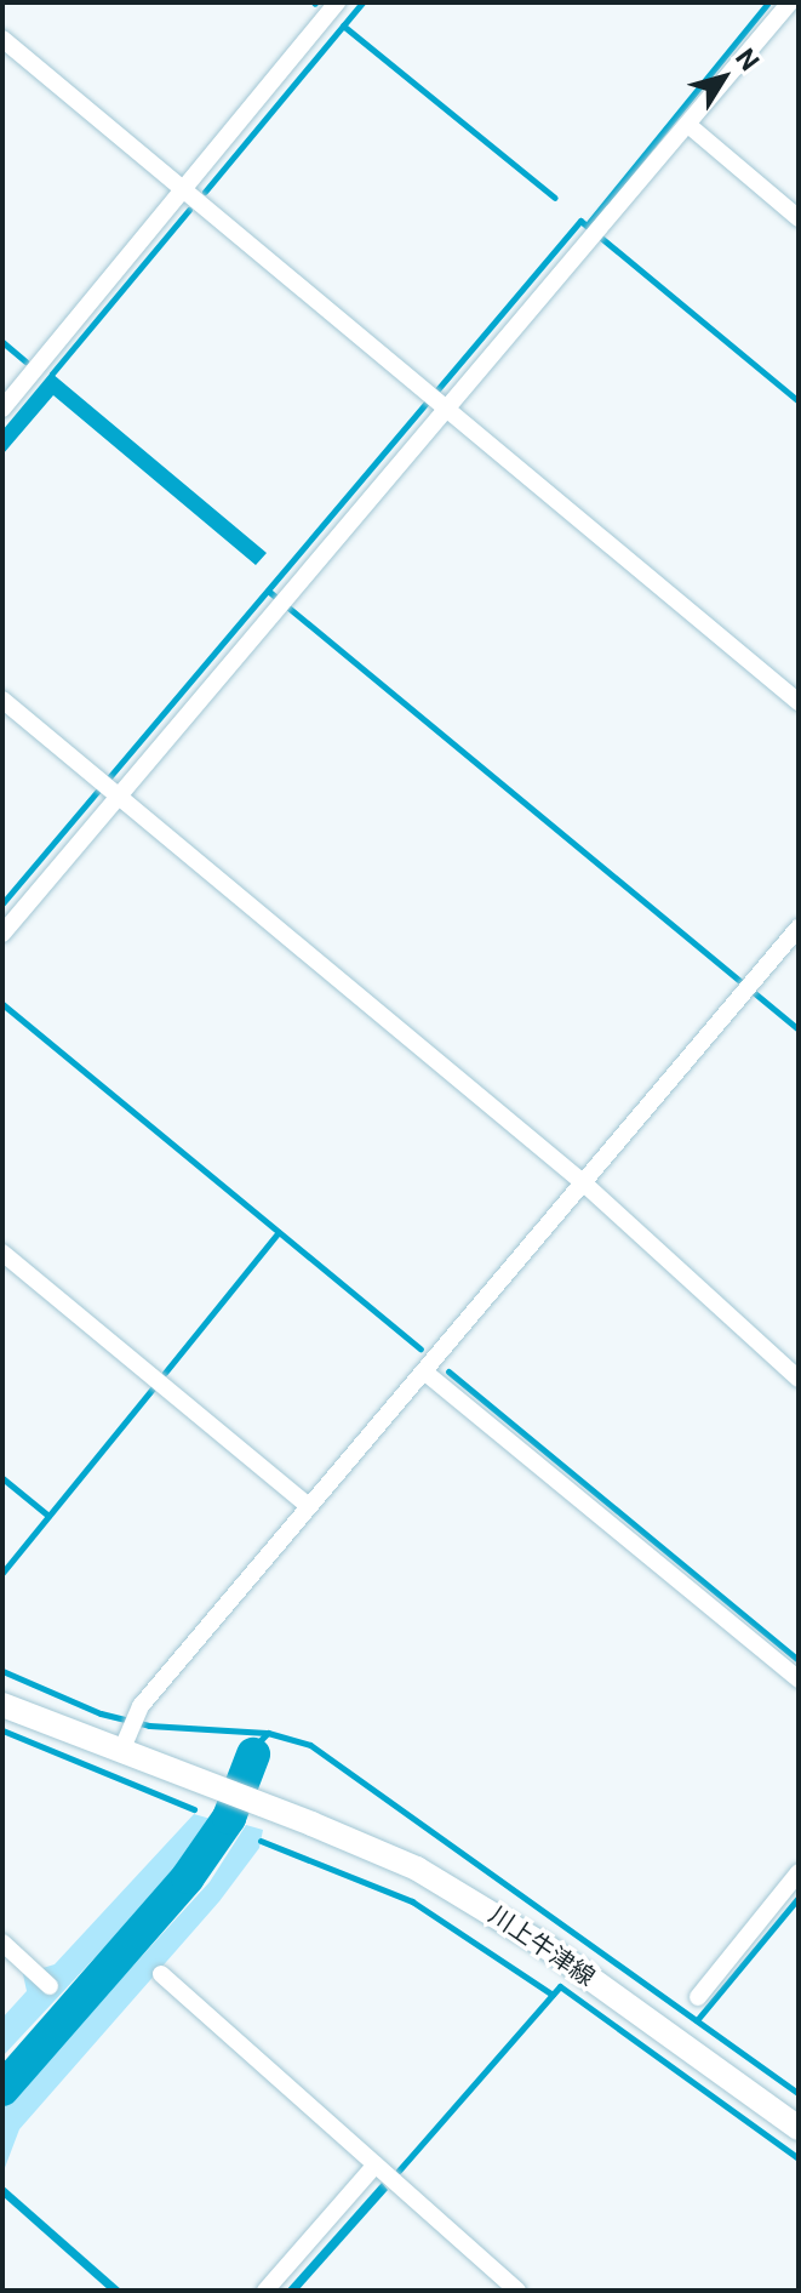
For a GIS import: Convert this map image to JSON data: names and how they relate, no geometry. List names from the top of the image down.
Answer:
{
  "streets": {
    "main road": ["川上牛津線"]
  },
  "north": "top right"
}
